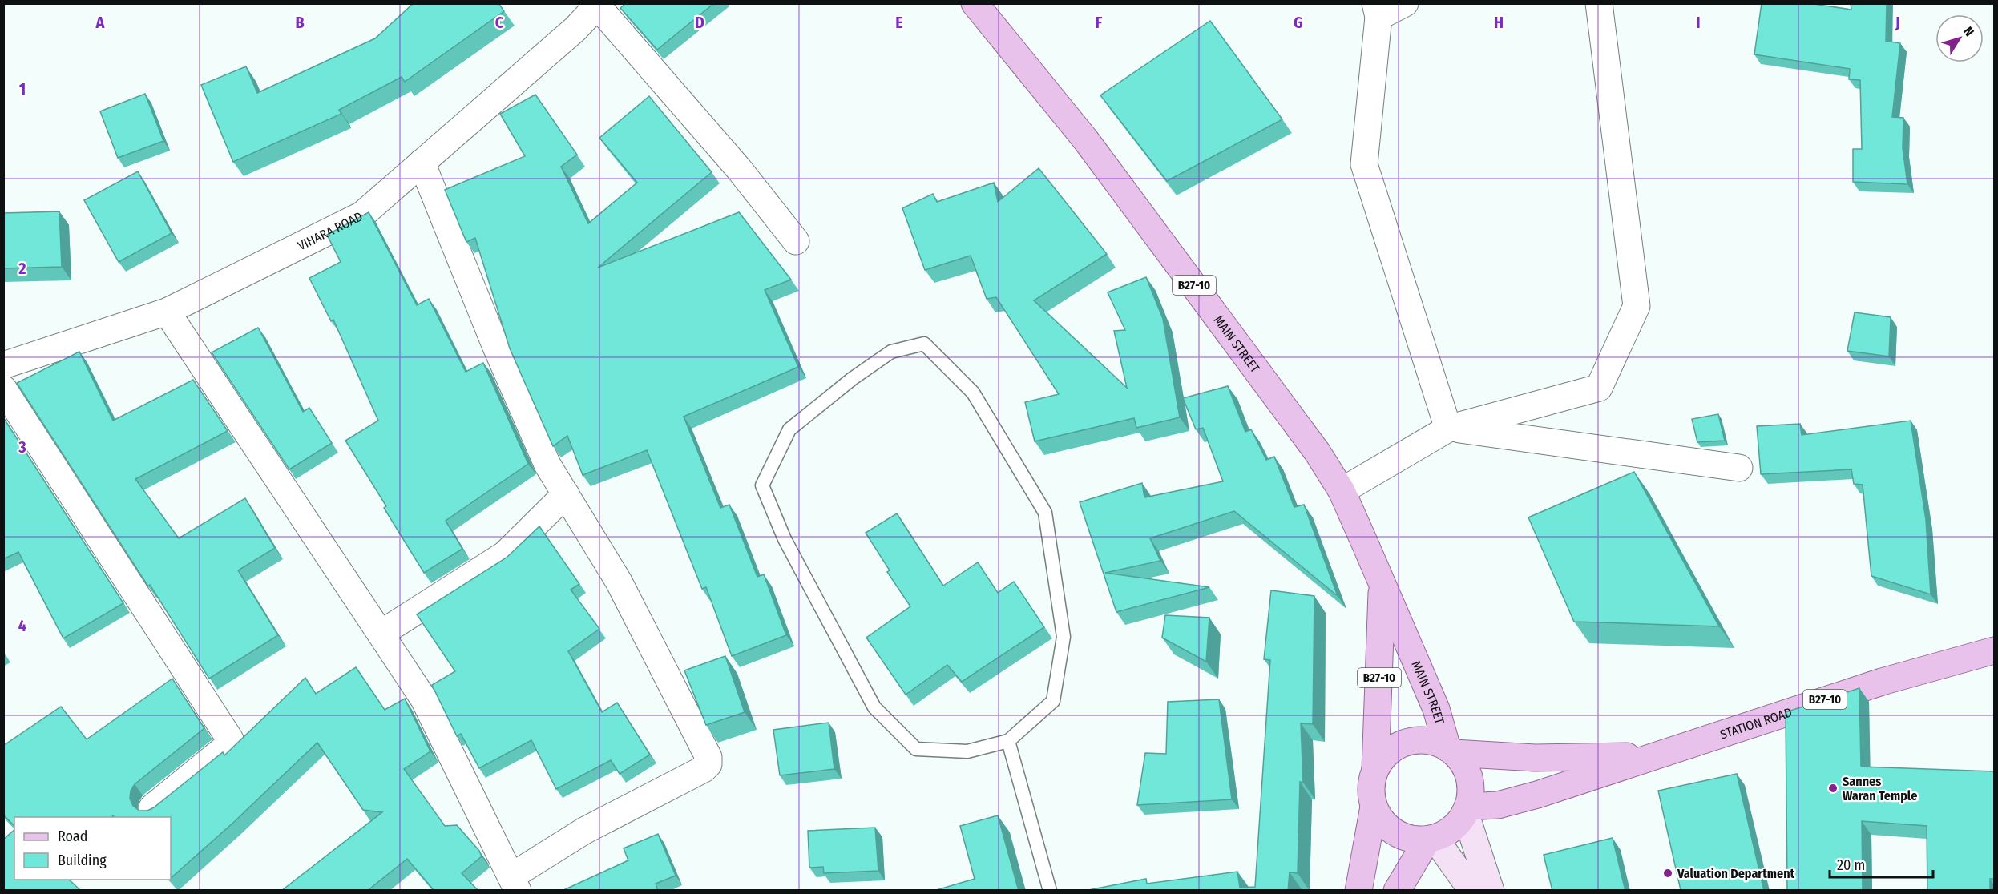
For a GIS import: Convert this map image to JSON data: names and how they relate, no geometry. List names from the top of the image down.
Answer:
{
  "streets": {
    "main road": ["B27-10", "MAIN STREET", "STATION ROAD"],
    "street": ["VIHARA ROAD"]
  },
  "crossings": [
    ["MAIN STREET", "STATION ROAD"]
  ],
  "places": ["Sannes Waran Temple", "Valuation Department"],
  "legend": ["Road", "Building"],
  "scale_bar": "20 m",
  "north": "top right",
  "grid": {
    "columns": [
      "A",
      "B",
      "C",
      "D",
      "E",
      "F",
      "G",
      "H",
      "I",
      "J"
    ],
    "rows": [
      "1",
      "2",
      "3",
      "4"
    ]
  }
}
